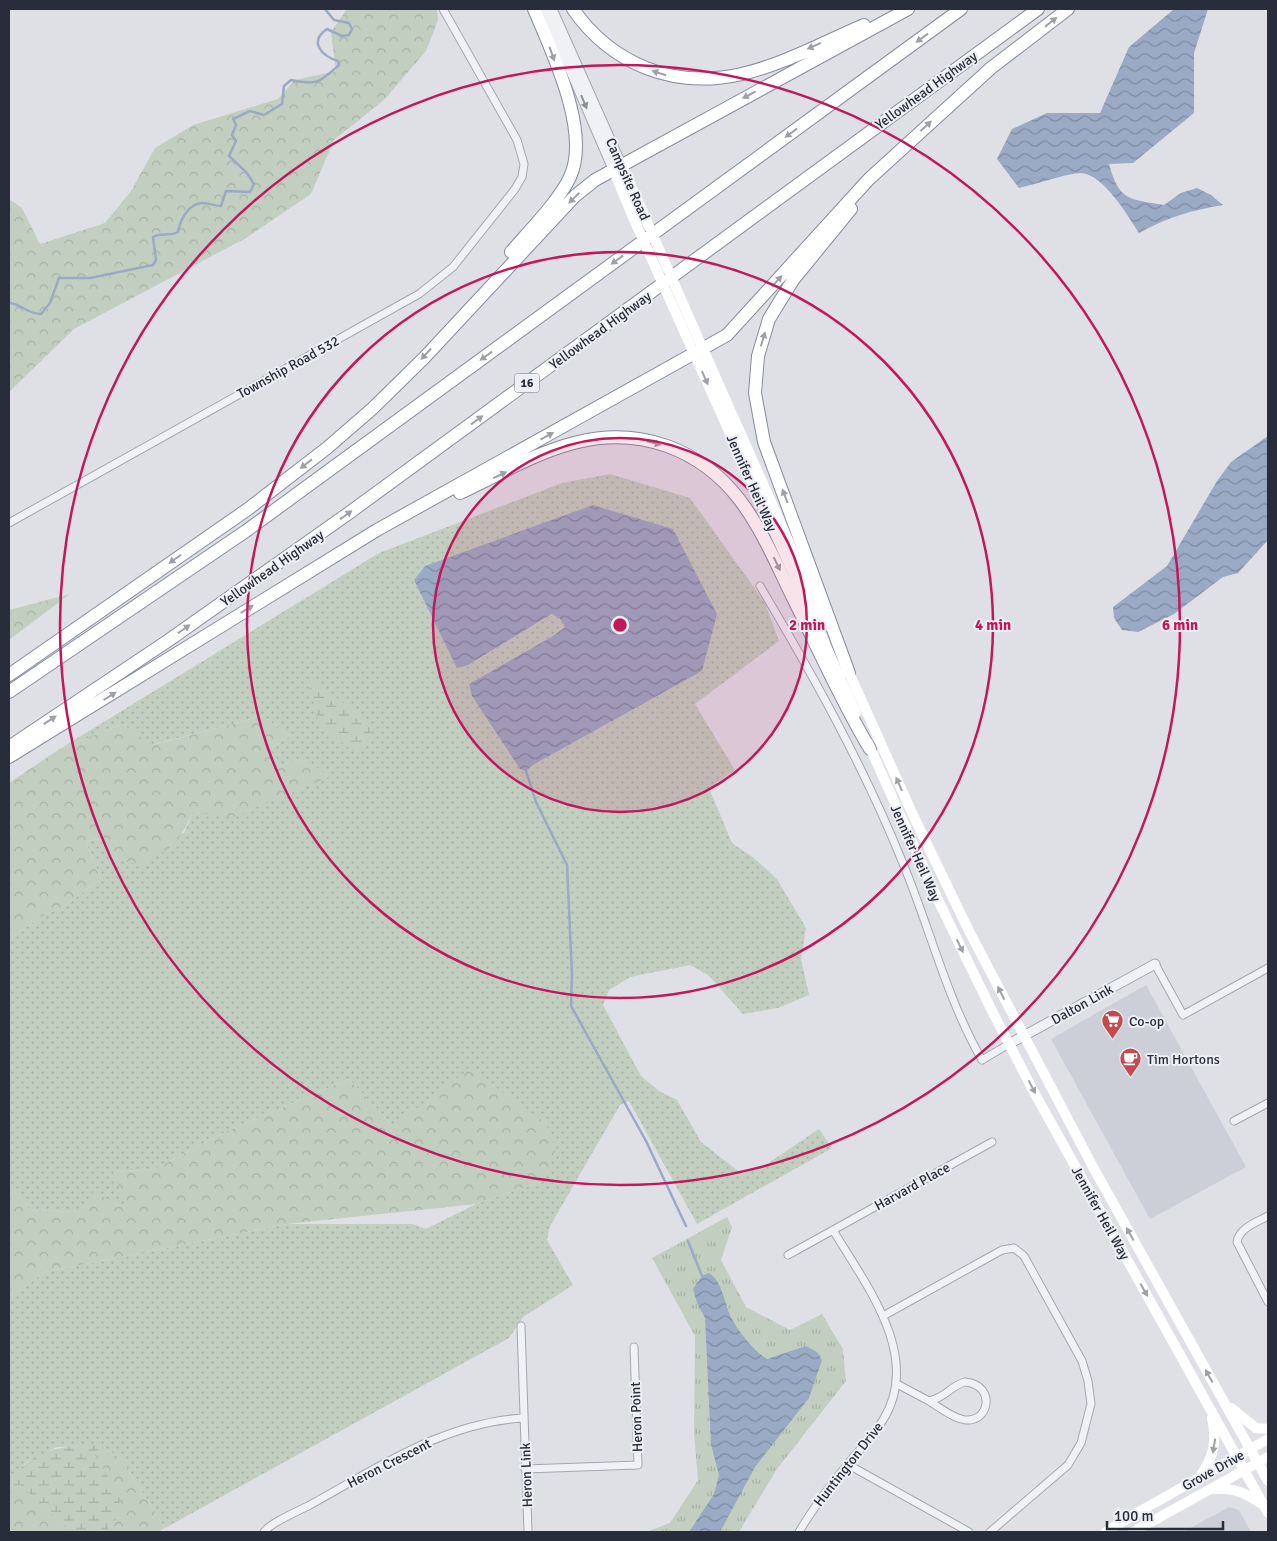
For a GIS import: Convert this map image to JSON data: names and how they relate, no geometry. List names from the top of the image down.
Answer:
{
  "streets": {
    "highway": ["Yellowhead Highway", "16"],
    "main road": ["Campsite Road", "Jennifer Heil Way", "Grove Drive"],
    "street": [
      "Township Road 532",
      "Dalton Link",
      "Harvard Place",
      "Heron Point",
      "Heron Crescent",
      "Huntington Drive",
      "Heron Link"
    ]
  },
  "crossings": [
    ["Campsite Road", "Jennifer Heil Way"],
    ["Jennifer Heil Way", "Dalton Link"],
    ["Jennifer Heil Way", "Grove Drive"],
    ["Harvard Place", "Huntington Drive"],
    ["Heron Point", "Heron Link"],
    ["Heron Crescent", "Heron Link"]
  ],
  "places": {
    "supermarket": ["Co-op"],
    "cafe": ["Tim Hortons"]
  },
  "scale_bar": "100 m",
  "rings": ["2 min", "4 min", "6 min"]
}
